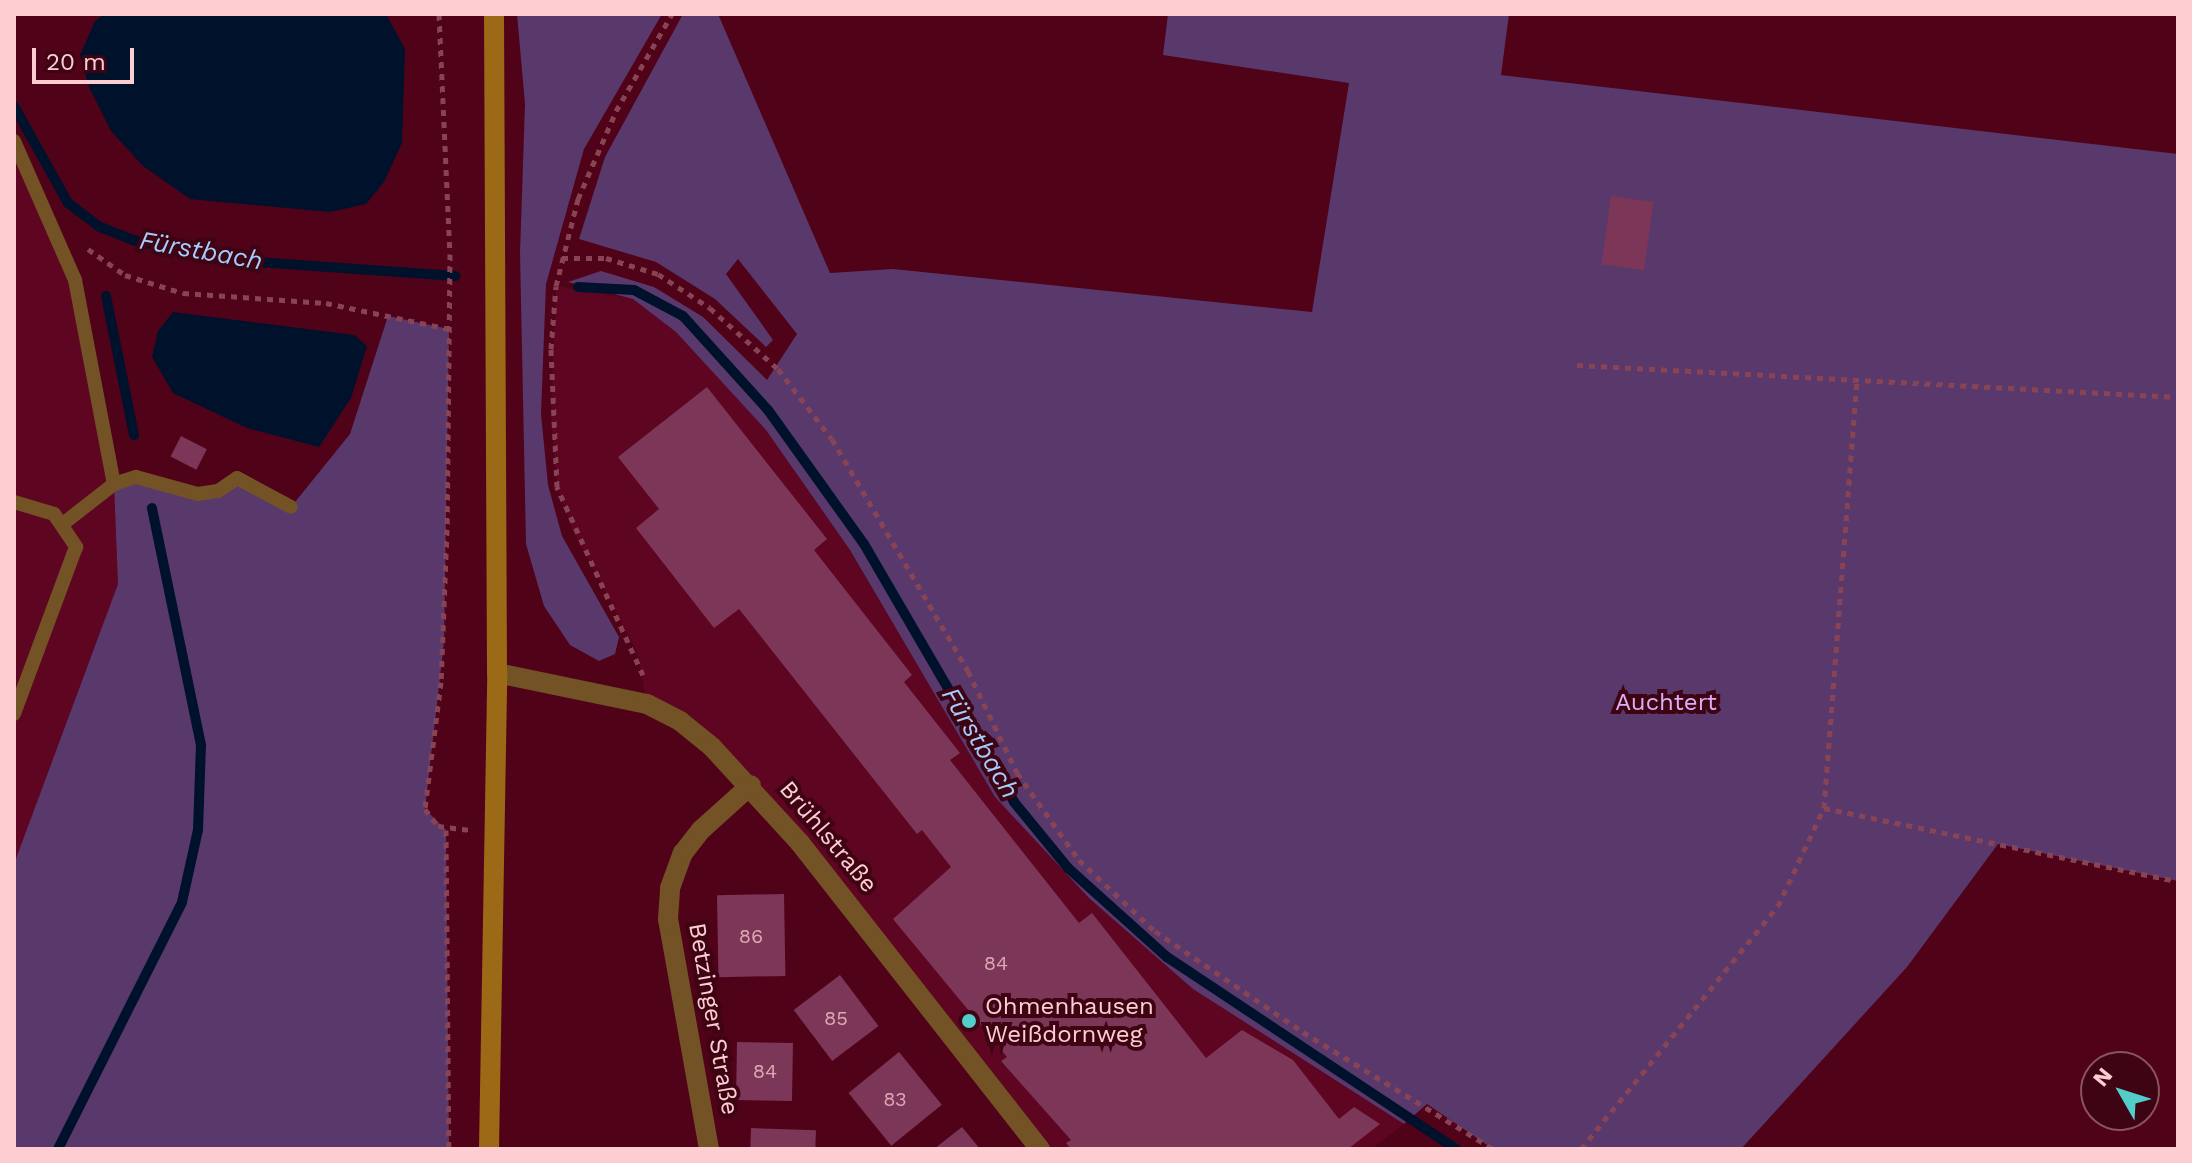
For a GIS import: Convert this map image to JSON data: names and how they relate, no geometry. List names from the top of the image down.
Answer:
{
  "streets": {
    "street": ["Brühlstraße", "Betzinger Straße"]
  },
  "crossings": [
    ["Brühlstraße", "Betzinger Straße"]
  ],
  "water": ["Fürstbach"],
  "parks": ["Auchtert"],
  "places": ["Ohmenhausen Weißdornweg"],
  "house_numbers": [
    "86",
    "84",
    "85",
    "84",
    "83"
  ],
  "scale_bar": "20 m",
  "north": "top left"
}
